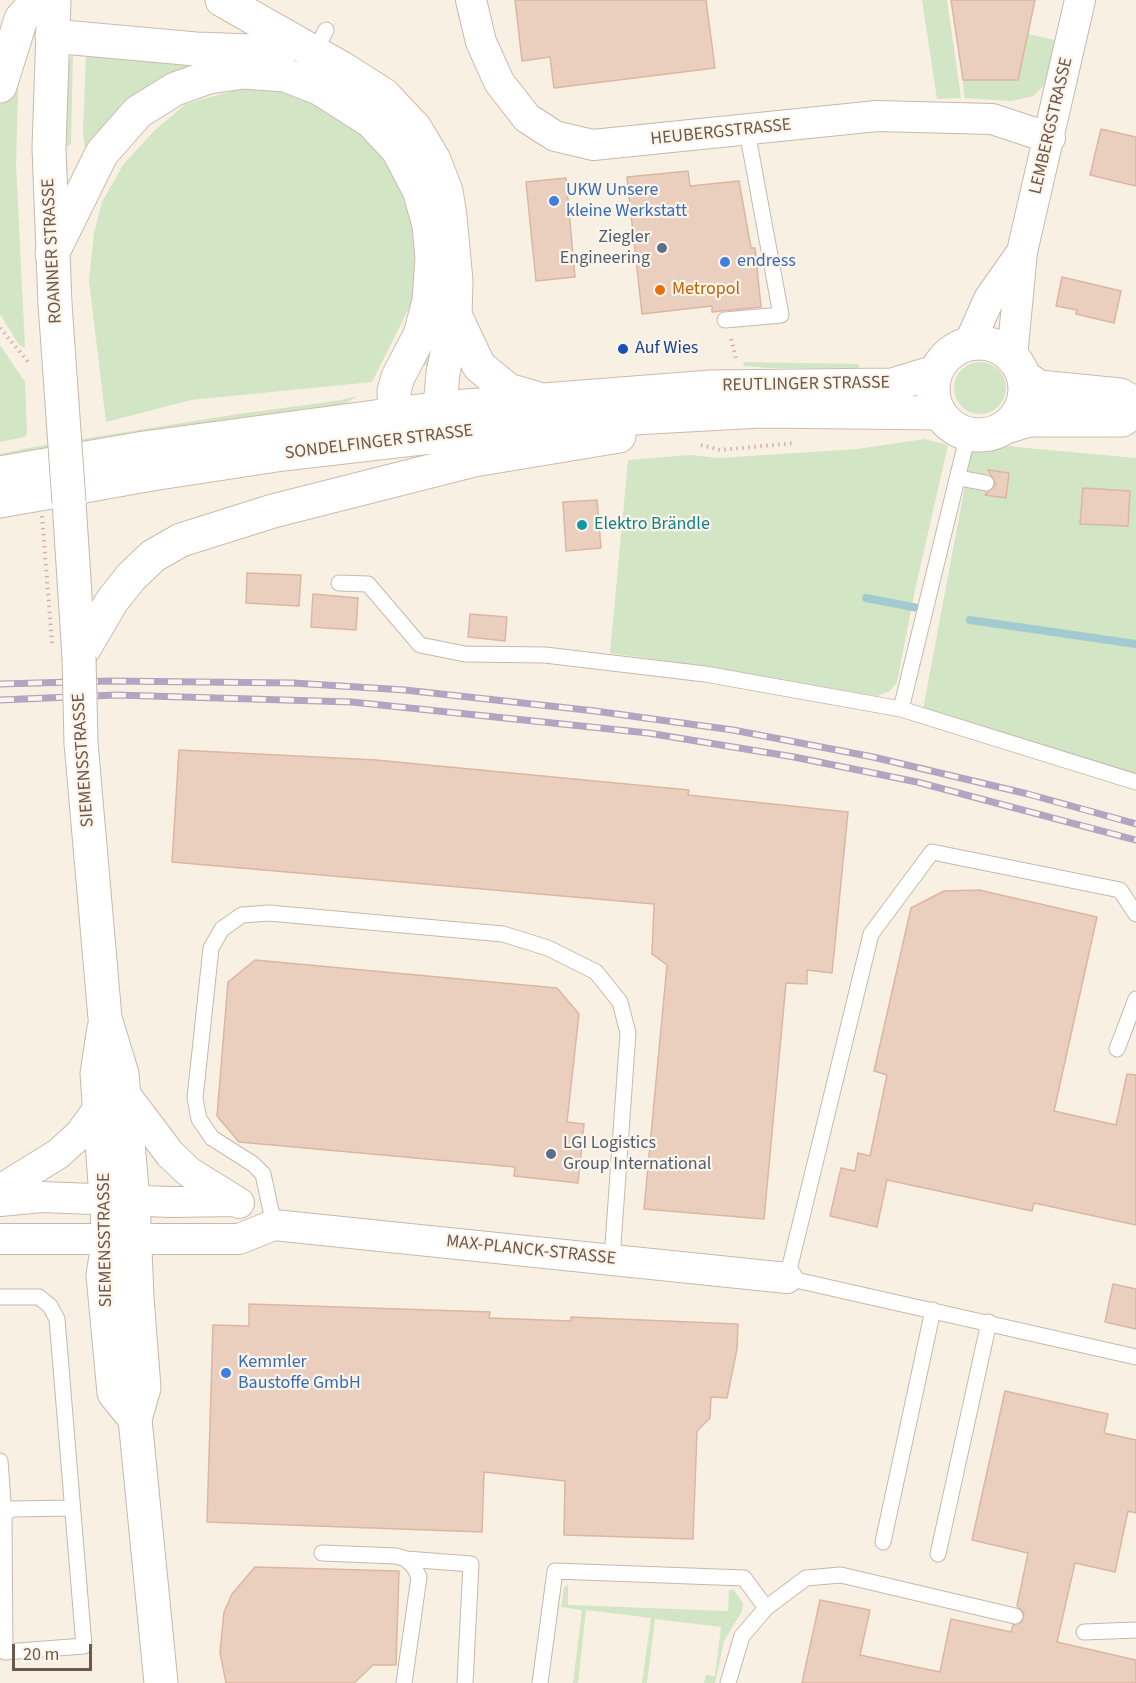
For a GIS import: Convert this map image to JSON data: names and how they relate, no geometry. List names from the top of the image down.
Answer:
{
  "streets": {
    "main road": [
      "ROANNER STRASSE",
      "REUTLINGER STRASSE",
      "SONDELFINGER STRASSE",
      "SIEMENSSTRASSE"
    ],
    "street": ["LEMBERGSTRASSE", "HEUBERGSTRASSE", "MAX-PLANCK-STRASSE"]
  },
  "crossings": [
    ["LEMBERGSTRASSE", "HEUBERGSTRASSE"],
    ["LEMBERGSTRASSE", "REUTLINGER STRASSE"],
    ["ROANNER STRASSE", "SIEMENSSTRASSE"],
    ["REUTLINGER STRASSE", "SONDELFINGER STRASSE"],
    ["SIEMENSSTRASSE", "MAX-PLANCK-STRASSE"]
  ],
  "places": [
    "UKW Unsere kleine Werkstatt",
    "Ziegler Engineering",
    "endress",
    "Metropol",
    "Auf Wies",
    "Elektro Brändle",
    "LGI Logistics Group International",
    "Kemmler Baustoffe GmbH"
  ],
  "scale_bar": "20 m"
}
